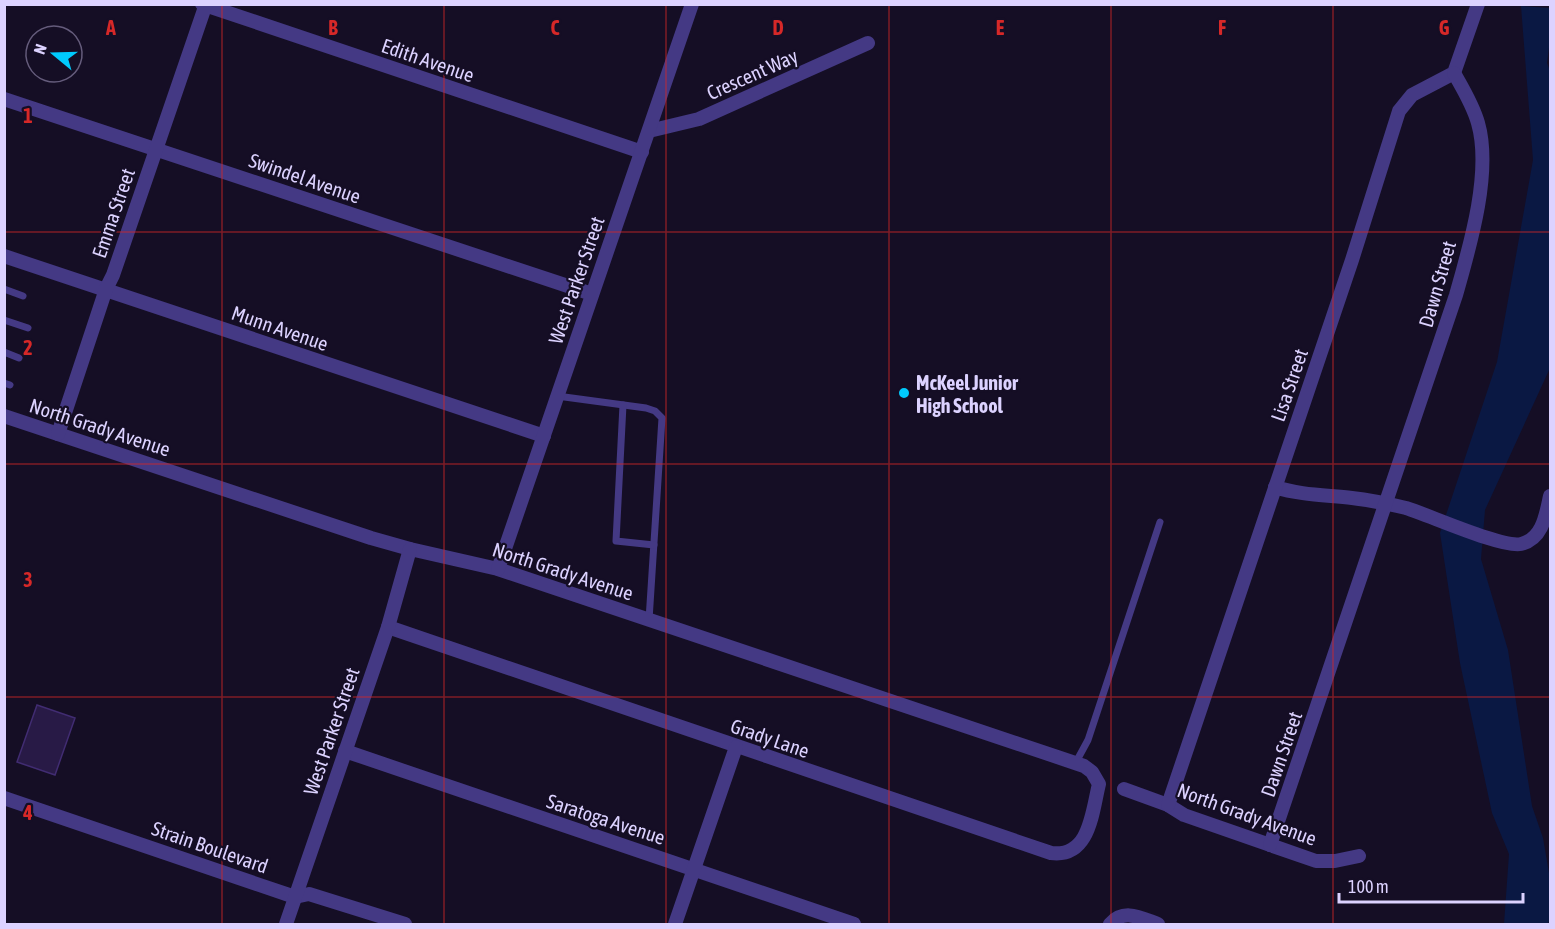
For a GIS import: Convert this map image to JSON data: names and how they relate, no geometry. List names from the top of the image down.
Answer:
{
  "streets": {
    "street": [
      "Edith Avenue",
      "Crescent Way",
      "Swindel Avenue",
      "Emma Street",
      "West Parker Street",
      "Dawn Street",
      "Munn Avenue",
      "Lisa Street",
      "North Grady Avenue",
      "Grady Lane",
      "Saratoga Avenue",
      "Strain Boulevard"
    ]
  },
  "crossings": [
    ["Edith Avenue", "Emma Street"],
    ["Edith Avenue", "West Parker Street"],
    ["Crescent Way", "West Parker Street"],
    ["Swindel Avenue", "Emma Street"],
    ["Swindel Avenue", "West Parker Street"],
    ["Emma Street", "Munn Avenue"],
    ["Emma Street", "North Grady Avenue"],
    ["West Parker Street", "Munn Avenue"],
    ["West Parker Street", "North Grady Avenue"],
    ["West Parker Street", "Grady Lane"],
    ["West Parker Street", "Saratoga Avenue"],
    ["West Parker Street", "Strain Boulevard"],
    ["Dawn Street", "Lisa Street"],
    ["Dawn Street", "North Grady Avenue"],
    ["Lisa Street", "North Grady Avenue"],
    ["North Grady Avenue", "Grady Lane"]
  ],
  "places": ["McKeel Junior High School"],
  "scale_bar": "100 m",
  "north": "left",
  "grid": {
    "columns": [
      "A",
      "B",
      "C",
      "D",
      "E",
      "F",
      "G"
    ],
    "rows": [
      "1",
      "2",
      "3",
      "4"
    ]
  }
}
